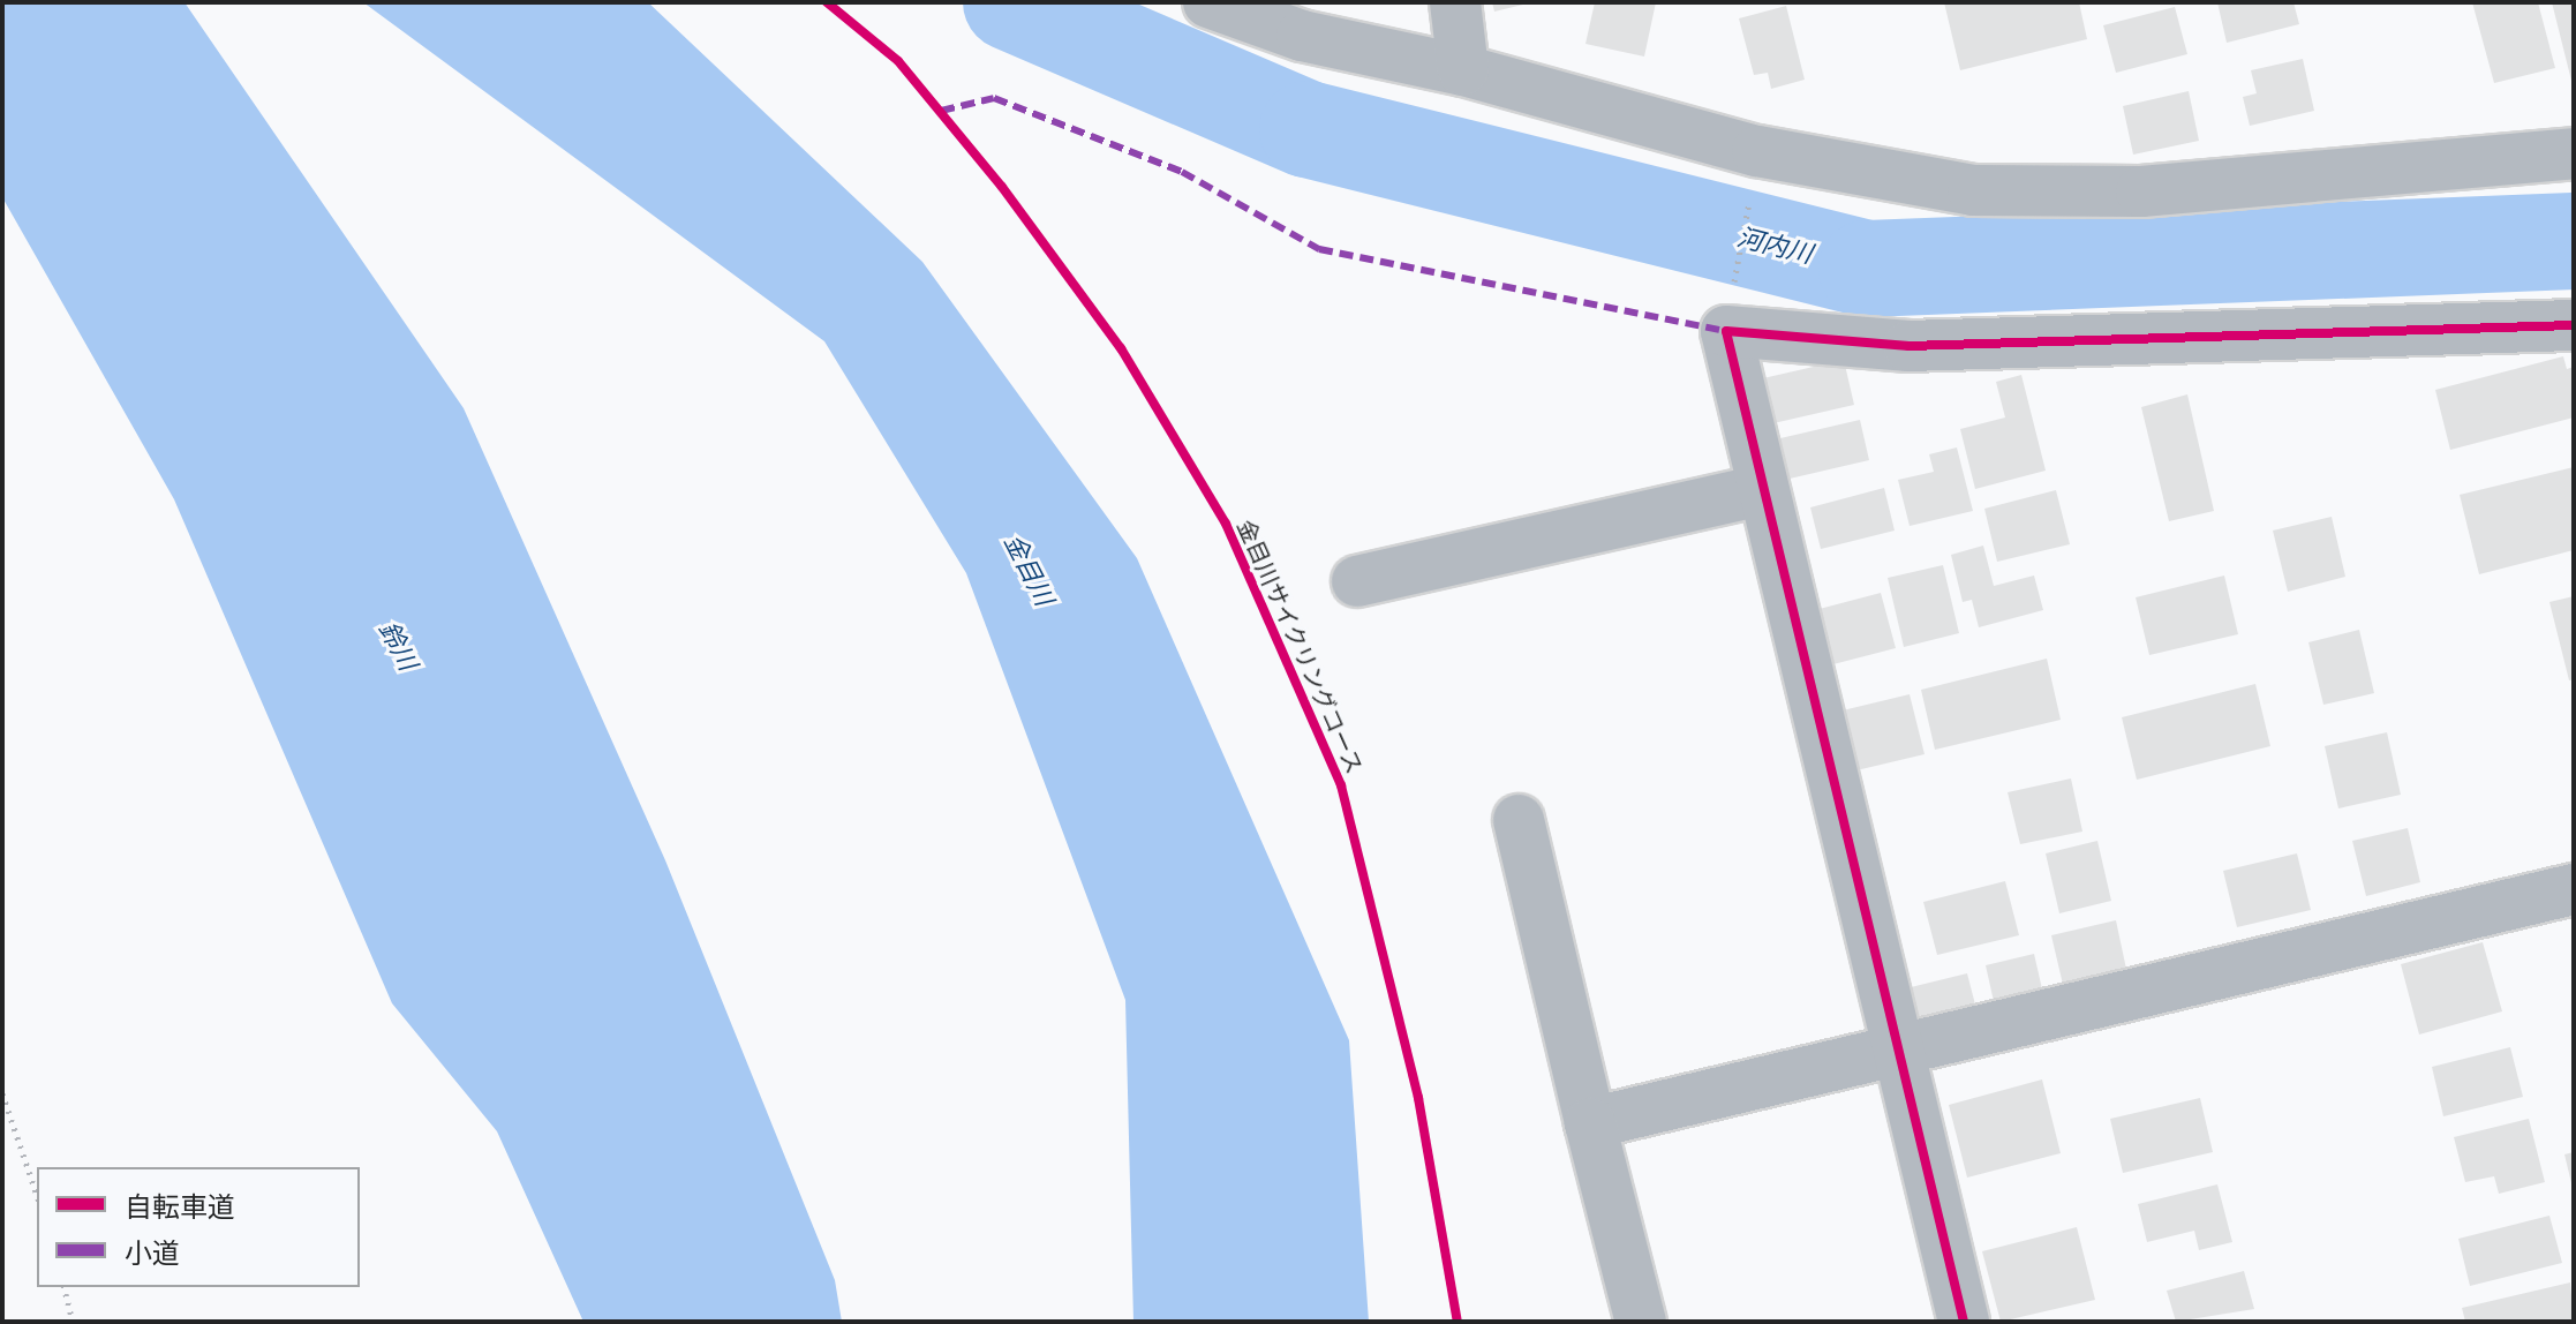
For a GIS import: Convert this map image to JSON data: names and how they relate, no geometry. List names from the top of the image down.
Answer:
{
  "streets": {
    "cycle path": ["金目川サイクリングコース"]
  },
  "water": ["河内川", "金目川", "鈴川"],
  "legend": ["自転車道", "小道"]
}
